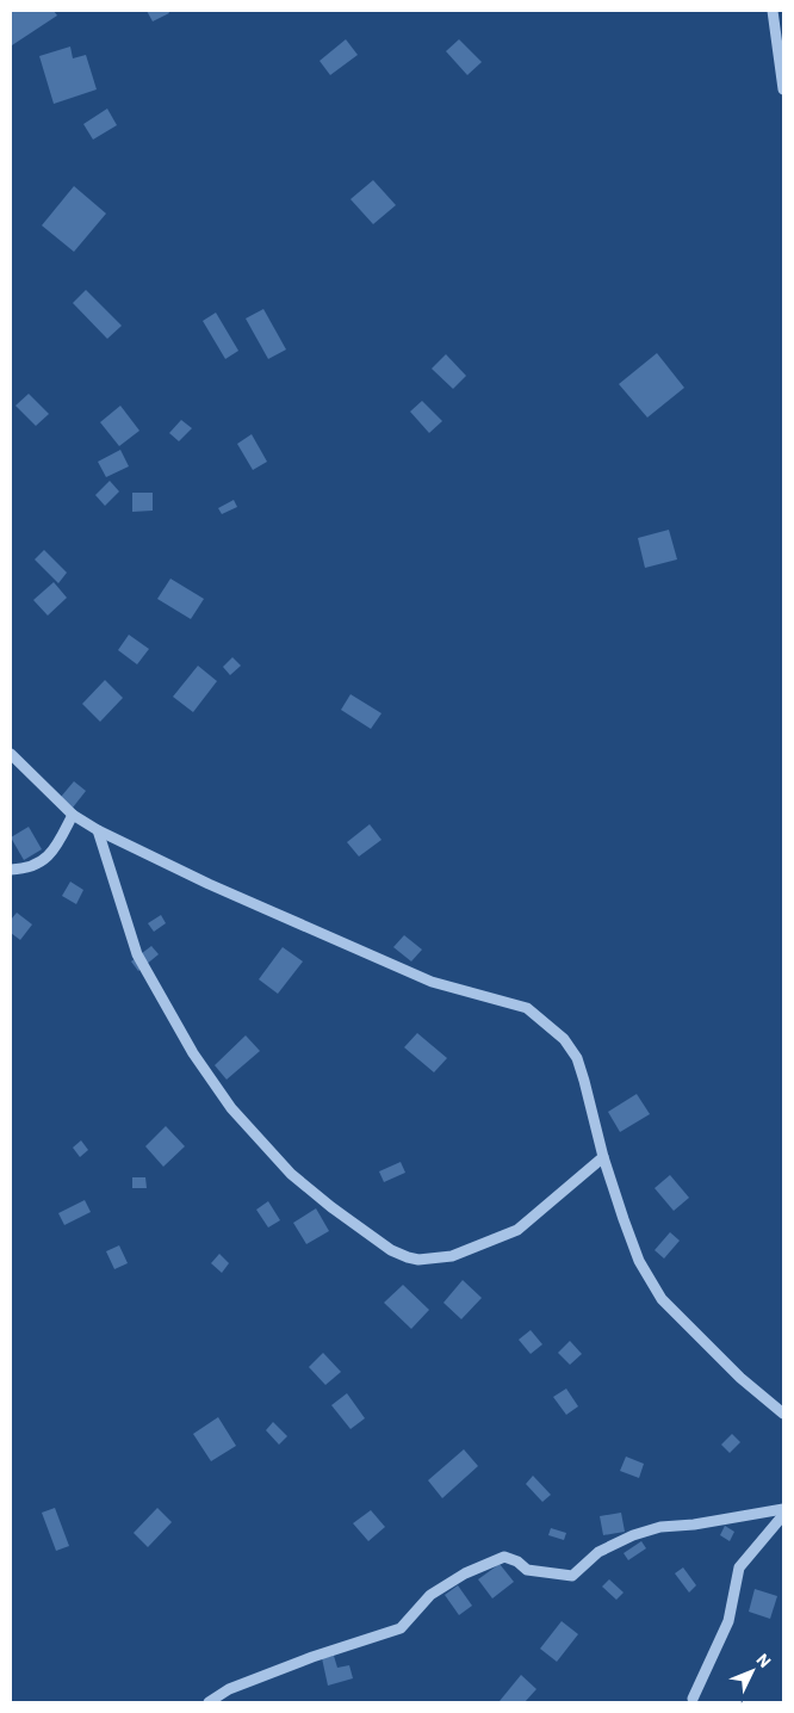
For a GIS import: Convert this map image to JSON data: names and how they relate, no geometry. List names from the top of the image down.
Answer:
{
  "north": "top right"
}
